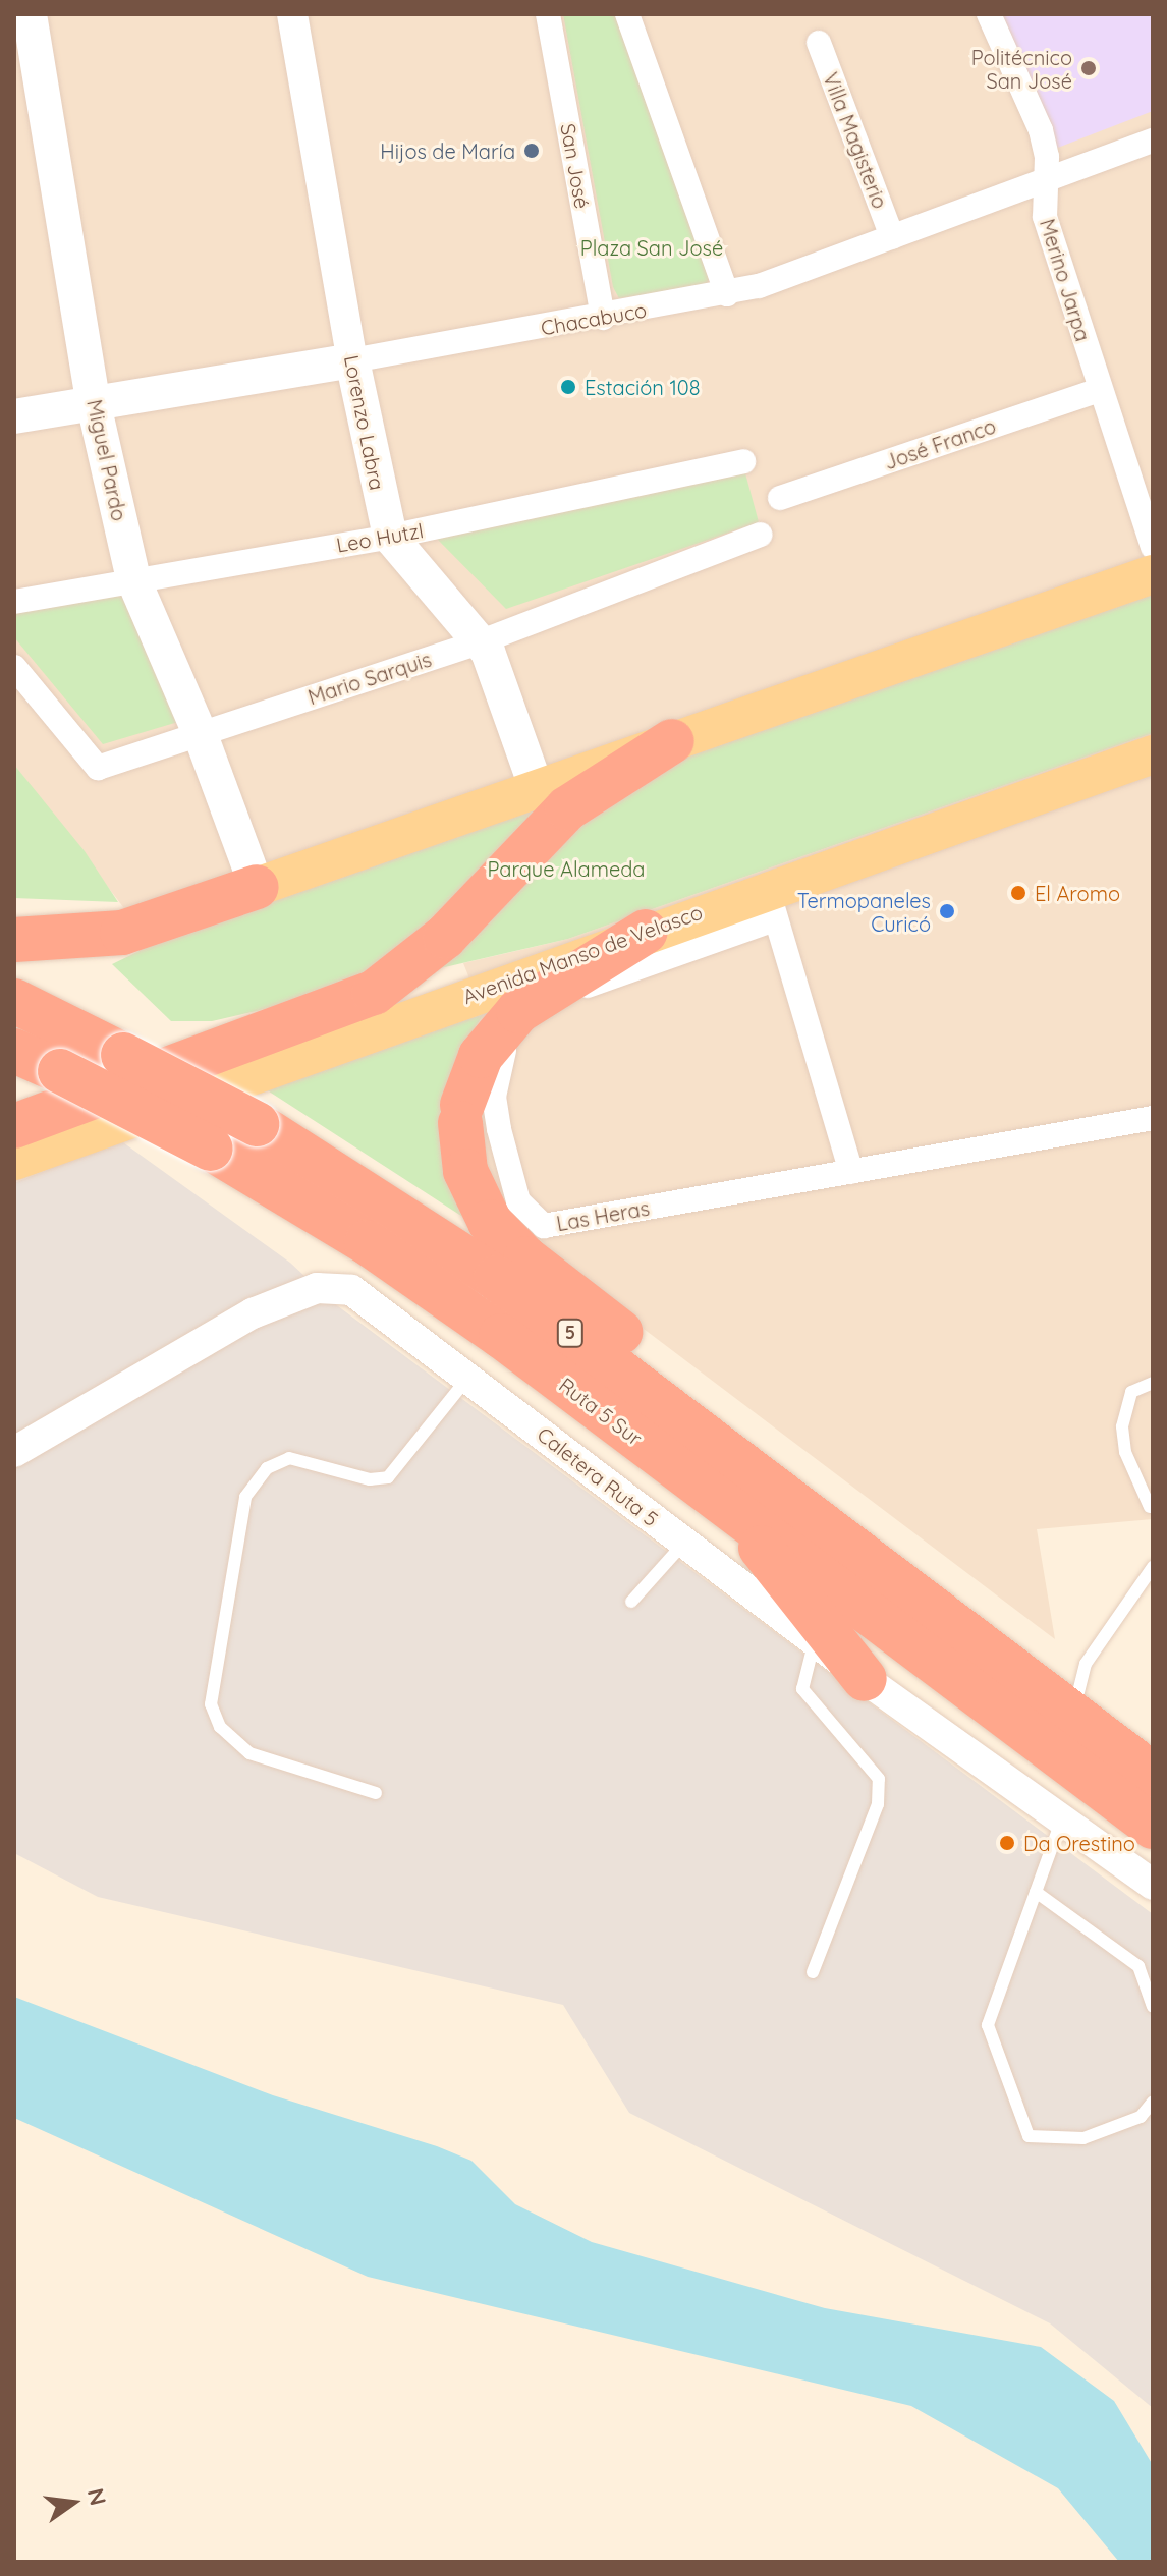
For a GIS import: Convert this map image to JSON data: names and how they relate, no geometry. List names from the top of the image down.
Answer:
{
  "streets": {
    "highway": ["5", "Ruta 5 Sur"],
    "main road": [
      "Chacabuco",
      "Lorenzo Labra",
      "Miguel Pardo",
      "Avenida Manso de Velasco"
    ],
    "street": [
      "Villa Magisterio",
      "San José",
      "Merino Jarpa",
      "José Franco",
      "Leo Hutzl",
      "Mario Sarquis",
      "Las Heras",
      "Caletera Ruta 5"
    ]
  },
  "crossings": [
    ["Villa Magisterio", "Chacabuco"],
    ["San José", "Chacabuco"],
    ["Merino Jarpa", "Chacabuco"],
    ["Merino Jarpa", "José Franco"],
    ["Chacabuco", "Lorenzo Labra"],
    ["Chacabuco", "Miguel Pardo"],
    ["Lorenzo Labra", "Leo Hutzl"],
    ["Lorenzo Labra", "Mario Sarquis"],
    ["Miguel Pardo", "Leo Hutzl"],
    ["Miguel Pardo", "Mario Sarquis"],
    ["Avenida Manso de Velasco", "Las Heras"]
  ],
  "parks": ["Plaza San José", "Parque Alameda"],
  "places": [
    "Politécnico San José",
    "Hijos de María",
    "Estación 108",
    "El Aromo",
    "Termopaneles Curicó",
    "Da Orestino"
  ],
  "north": "right"
}
